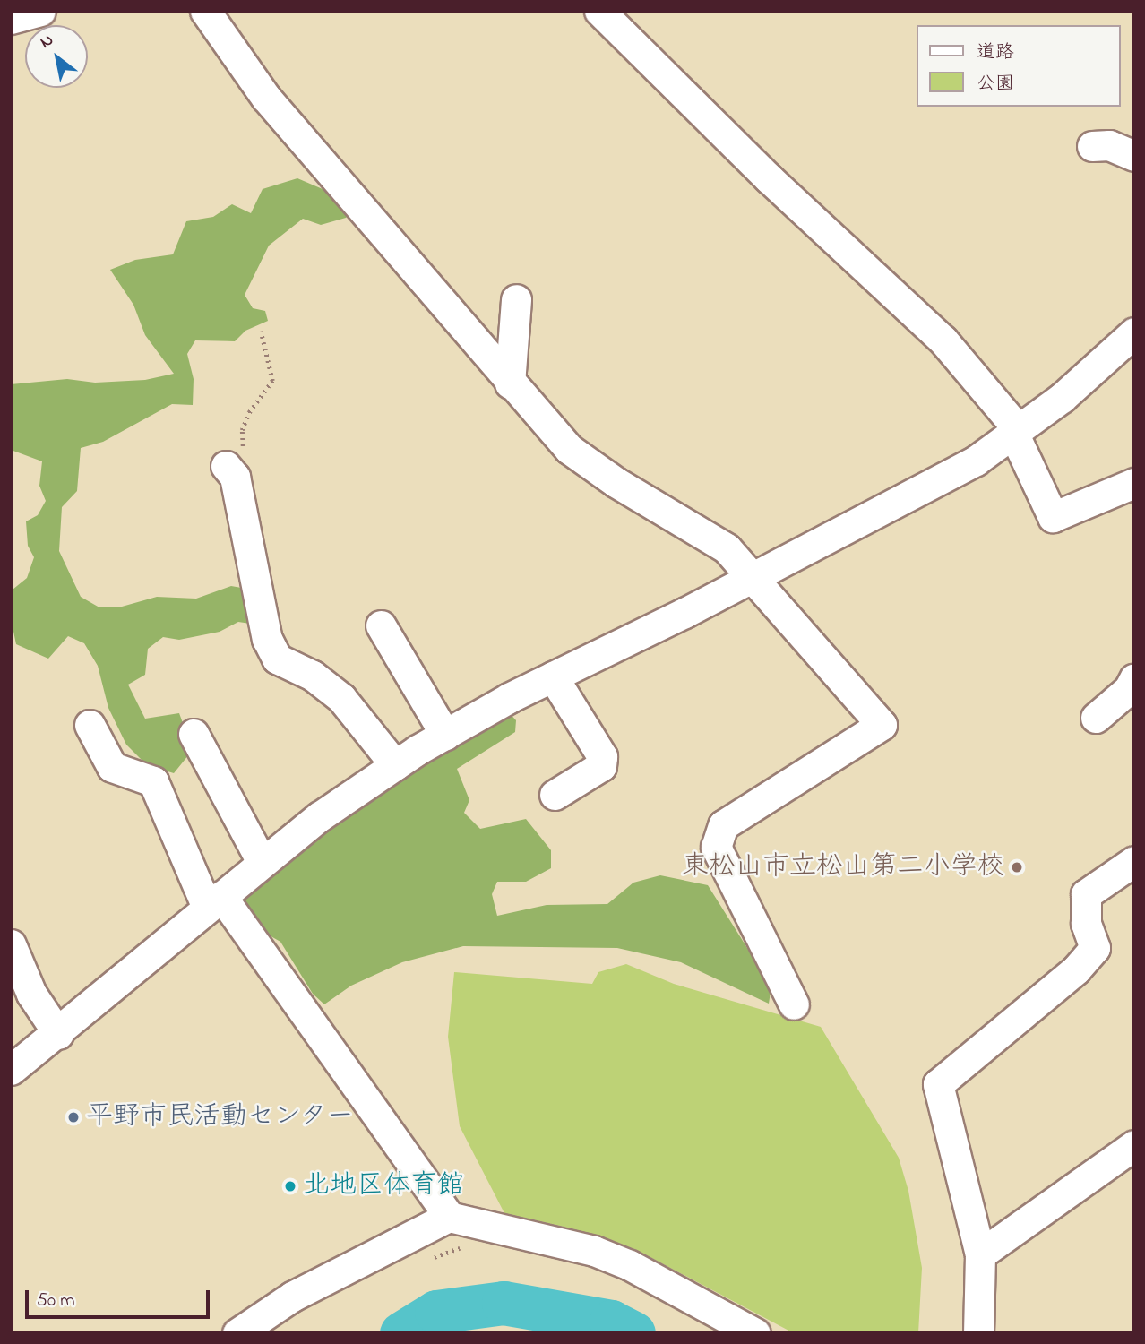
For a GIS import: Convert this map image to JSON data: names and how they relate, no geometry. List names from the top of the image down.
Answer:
{
  "places": ["東松山市立松山第二小学校", "平野市民活動センター", "北地区体育館"],
  "legend": ["道路", "公園"],
  "scale_bar": "50 m",
  "north": "top left"
}
